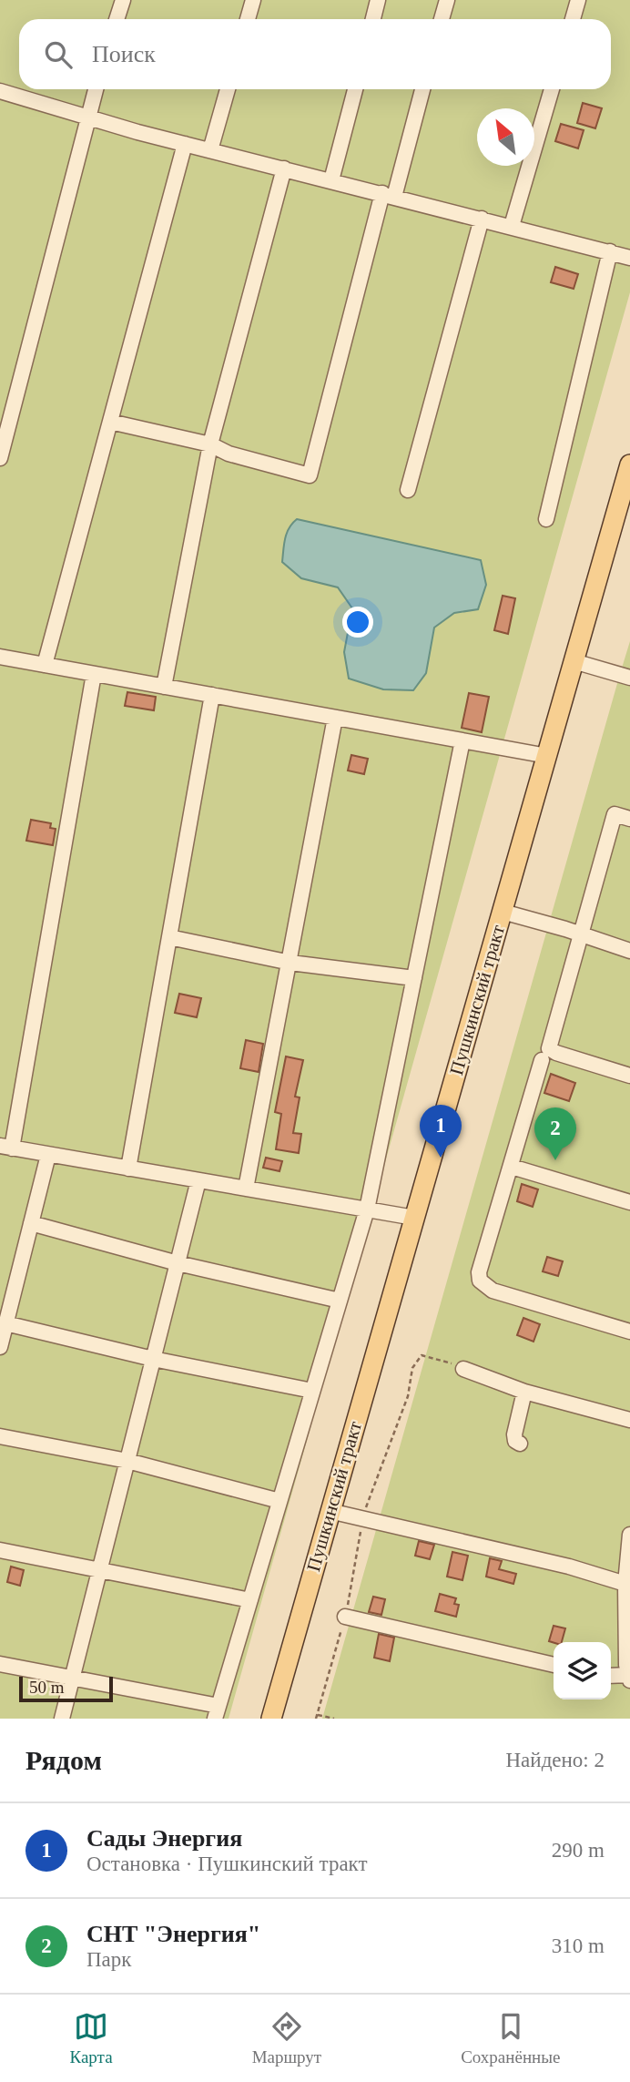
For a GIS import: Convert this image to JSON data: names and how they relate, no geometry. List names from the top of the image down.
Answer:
{
  "streets": {
    "main road": ["Пушкинский тракт"]
  },
  "scale_bar": "50 m",
  "north": "top left",
  "page": {
    "search": "Поиск",
    "pins": ["1", "2"],
    "scale": "50 m",
    "heading": ["Рядом", "Найдено: 2"],
    "list": [
      {
        "mark": "1",
        "name": "Сады Энергия",
        "note": "Остановка · Пушкинский тракт",
        "value": "290 m"
      },
      {
        "mark": "2",
        "name": "СНТ \"Энергия\"",
        "note": "Парк",
        "value": "310 m"
      }
    ],
    "nav": ["Карта", "Маршрут", "Сохранённые"]
  }
}
